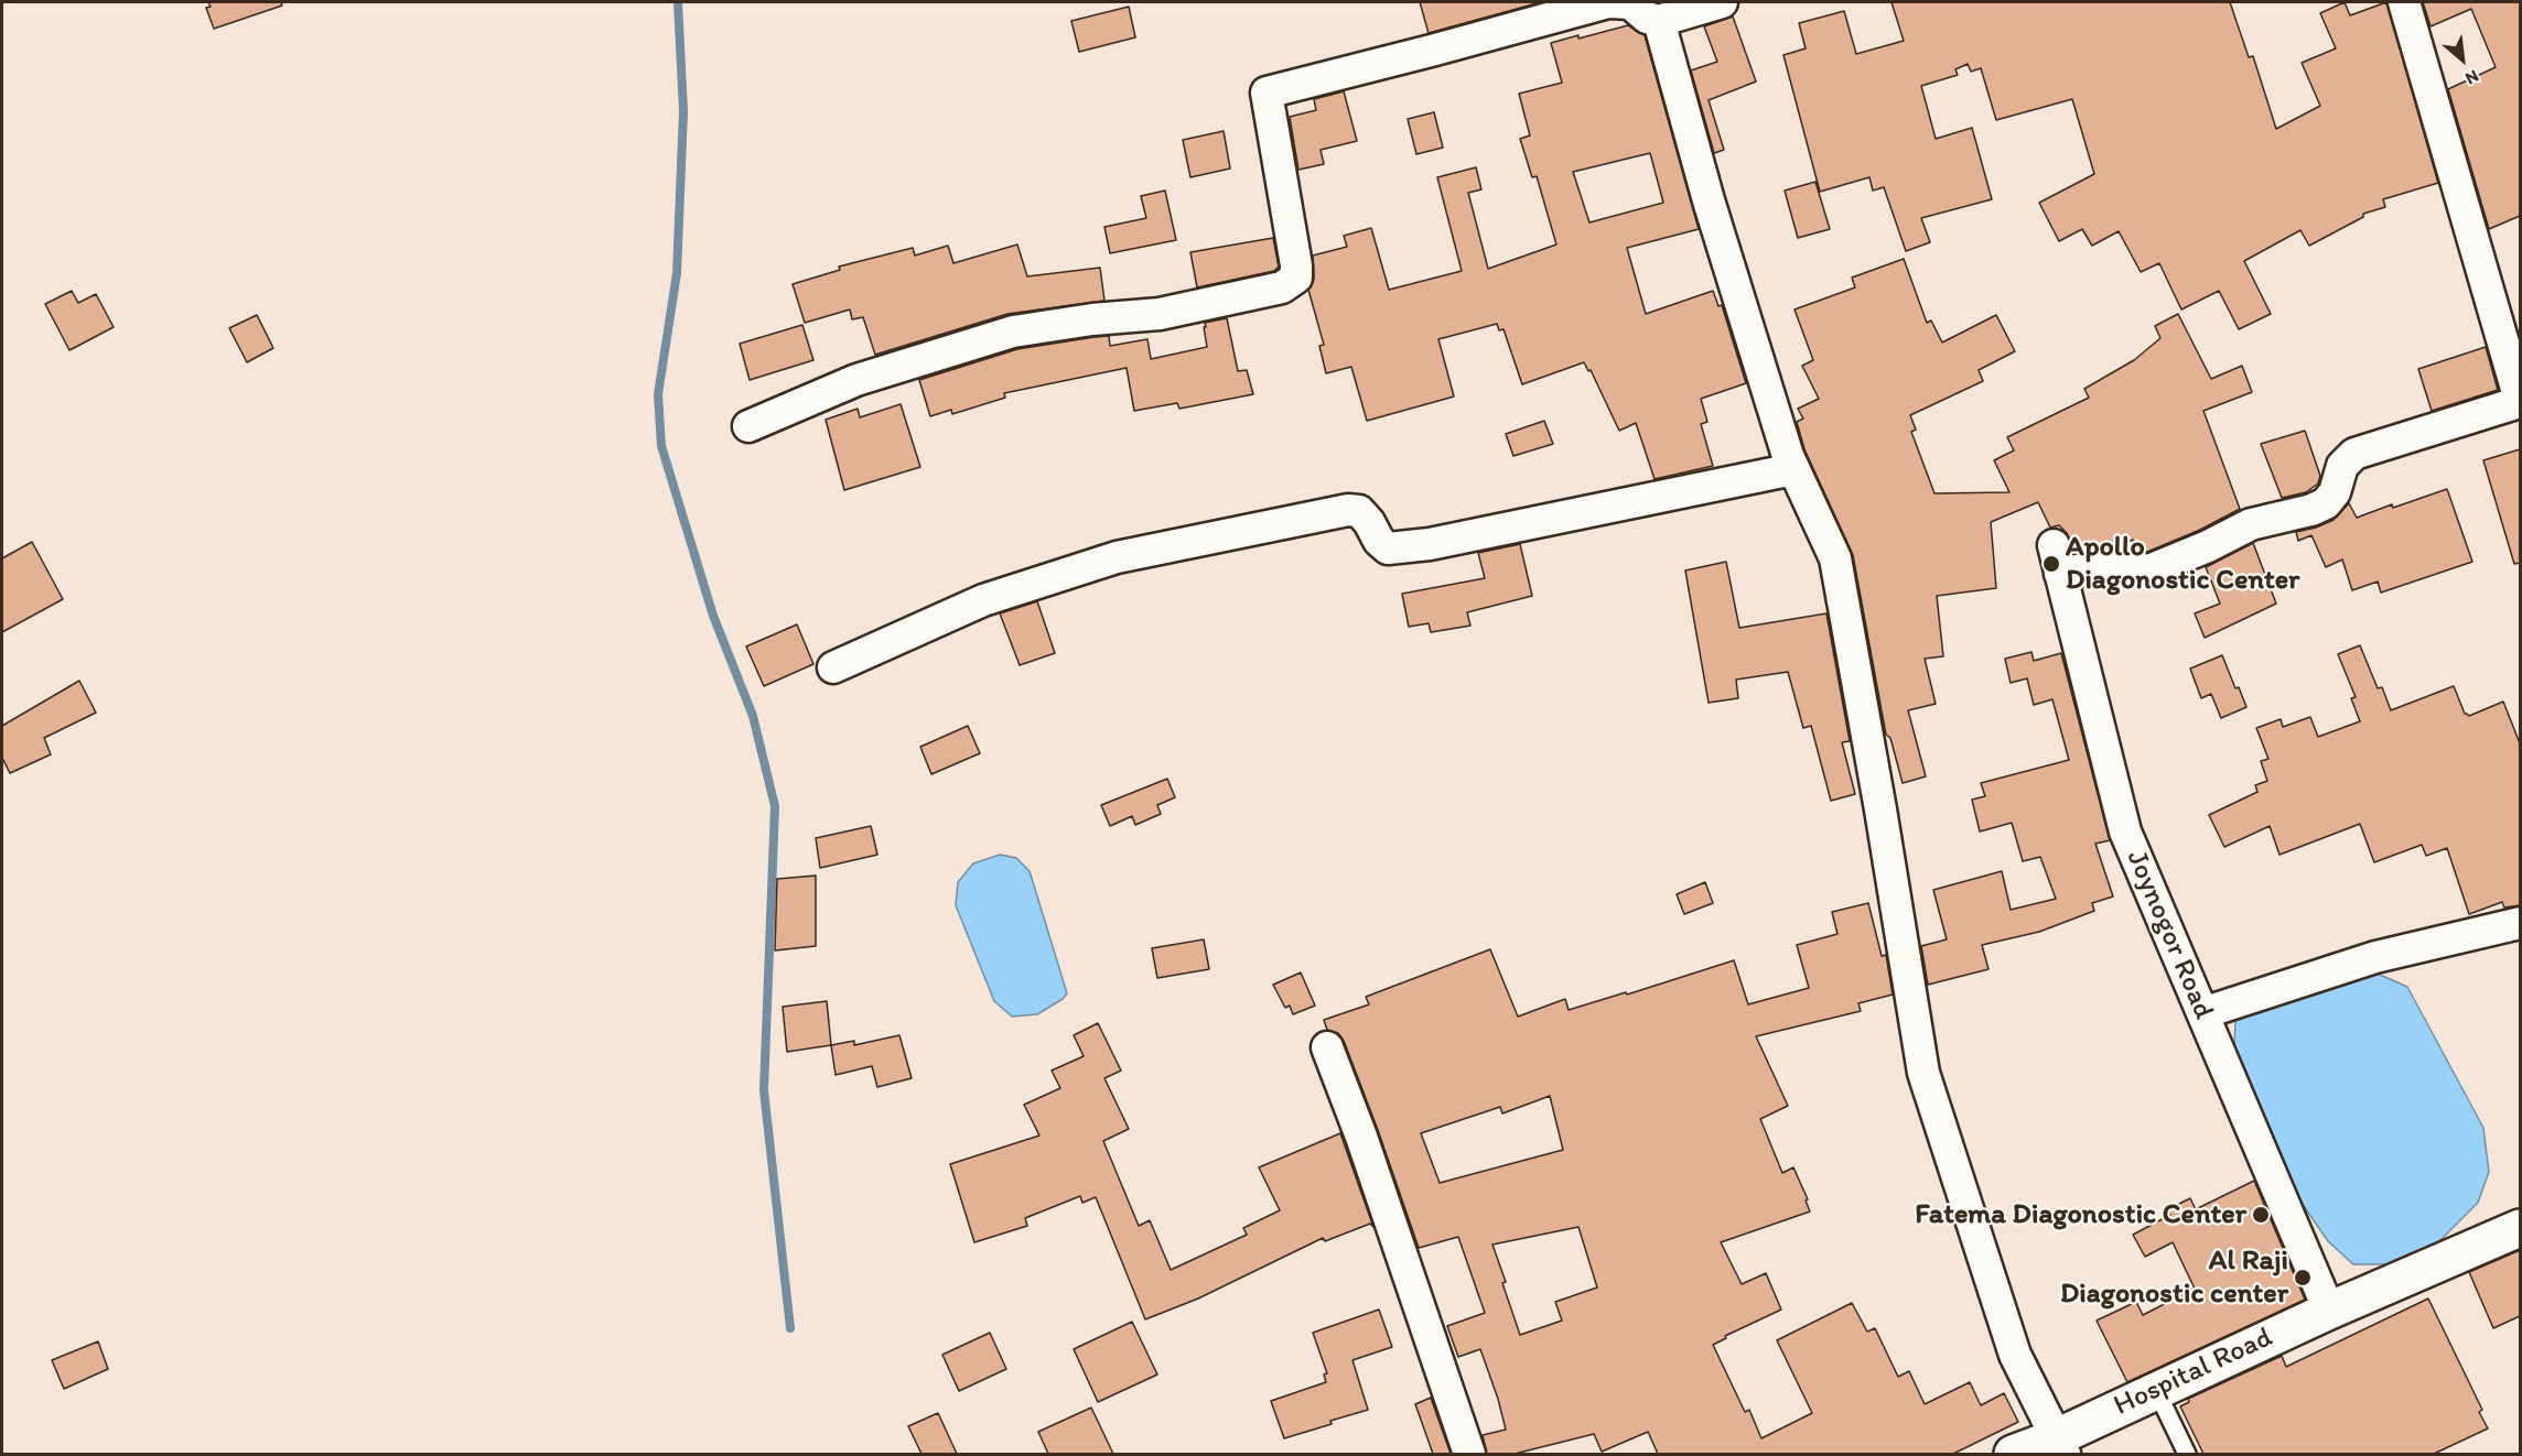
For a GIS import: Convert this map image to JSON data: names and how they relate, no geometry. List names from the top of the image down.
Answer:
{
  "streets": {
    "street": ["Joynogor Road", "Hospital Road"]
  },
  "crossings": [
    ["Joynogor Road", "Hospital Road"]
  ],
  "places": ["Apollo Diagonostic Center", "Fatema Diagonostic Center", "Al Raji Diagonostic center"],
  "north": "bottom right"
}
